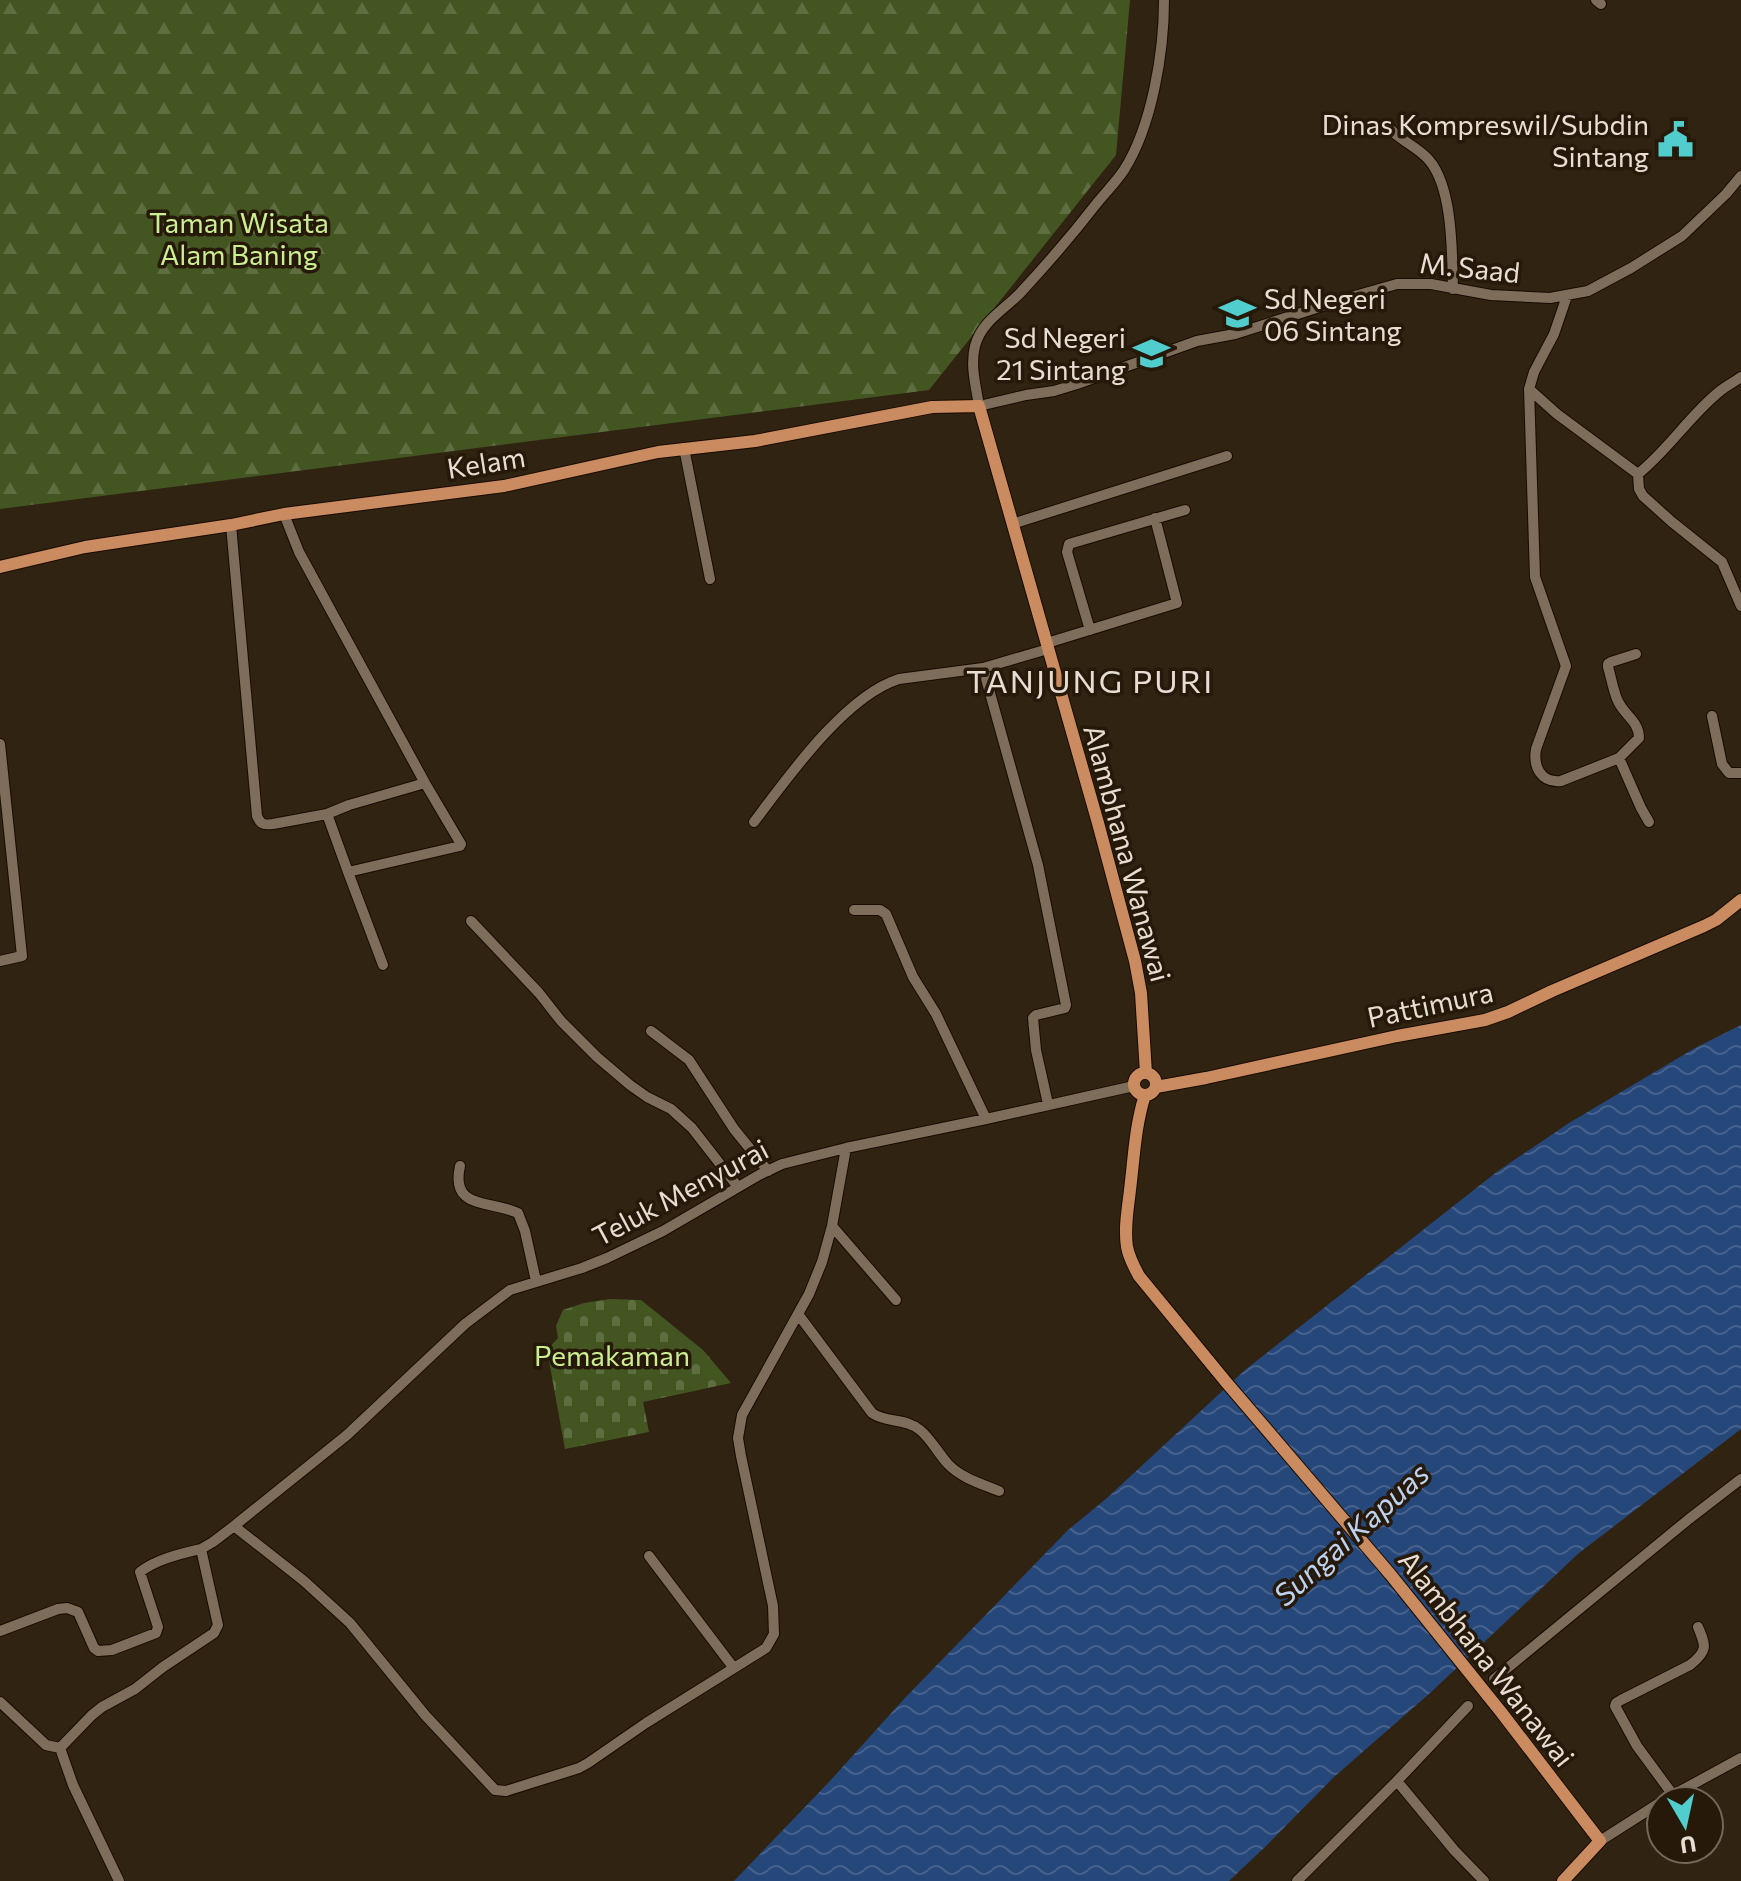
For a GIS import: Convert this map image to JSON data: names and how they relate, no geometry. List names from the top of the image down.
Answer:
{
  "streets": {
    "main road": ["Kelam", "Alambhana Wanawai", "Pattimura"],
    "street": ["M. Saad", "Teluk Menyurai"]
  },
  "crossings": [
    ["M. Saad", "Kelam"],
    ["M. Saad", "Alambhana Wanawai"],
    ["Kelam", "Alambhana Wanawai"],
    ["Alambhana Wanawai", "Pattimura"],
    ["Alambhana Wanawai", "Teluk Menyurai"],
    ["Pattimura", "Teluk Menyurai"]
  ],
  "districts": ["TANJUNG PURI"],
  "water": ["Sungai Kapuas"],
  "parks": ["Taman Wisata Alam Baning", "Pemakaman"],
  "places": {
    "public building": ["Dinas Kompreswil/Subdin Sintang"],
    "school or university": ["Sd Negeri 06 Sintang", "Sd Negeri 21 Sintang"]
  },
  "north": "bottom"
}
